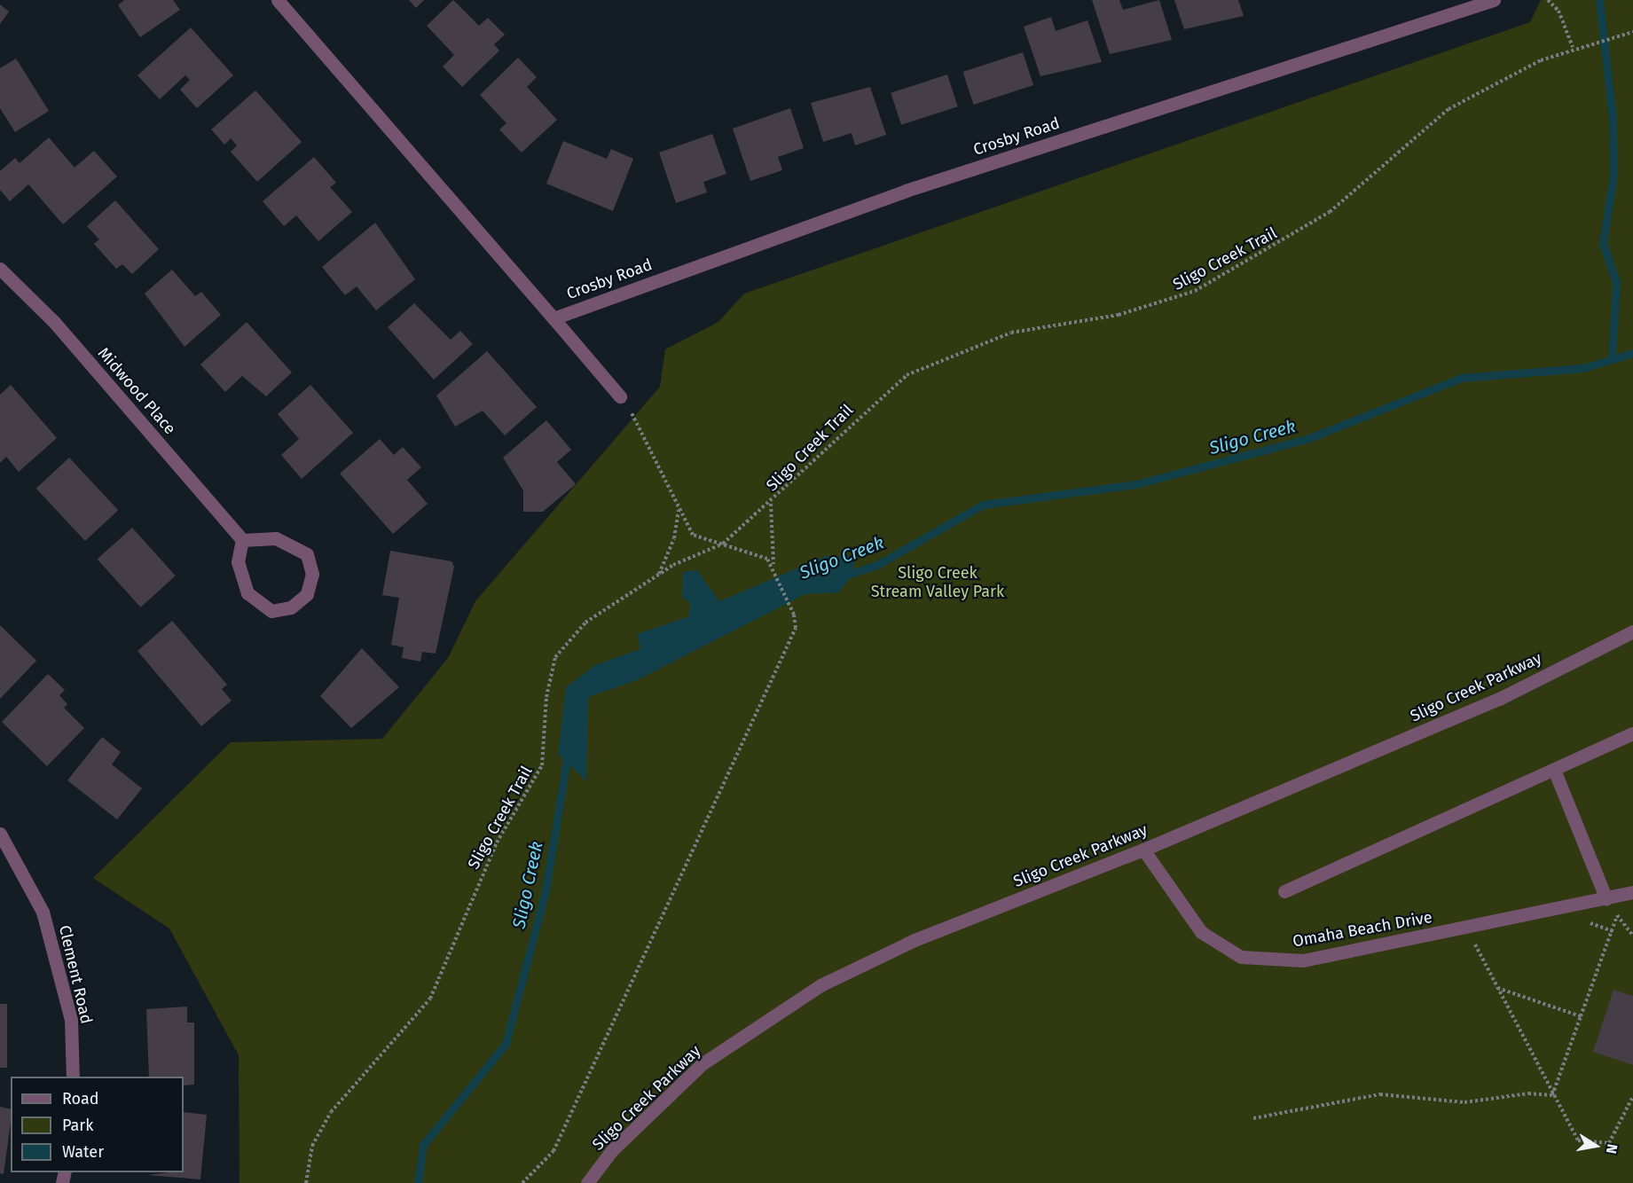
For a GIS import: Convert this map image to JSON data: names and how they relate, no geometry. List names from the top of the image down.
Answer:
{
  "streets": {
    "street": [
      "Crosby Road",
      "Midwood Place",
      "Sligo Creek Parkway",
      "Omaha Beach Drive",
      "Clement Road"
    ],
    "path": ["Sligo Creek Trail"]
  },
  "crossings": [
    ["Sligo Creek Parkway", "Omaha Beach Drive"]
  ],
  "water": ["Sligo Creek"],
  "parks": ["Sligo Creek Stream Valley Park"],
  "legend": ["Road", "Park", "Water"],
  "north": "right"
}
